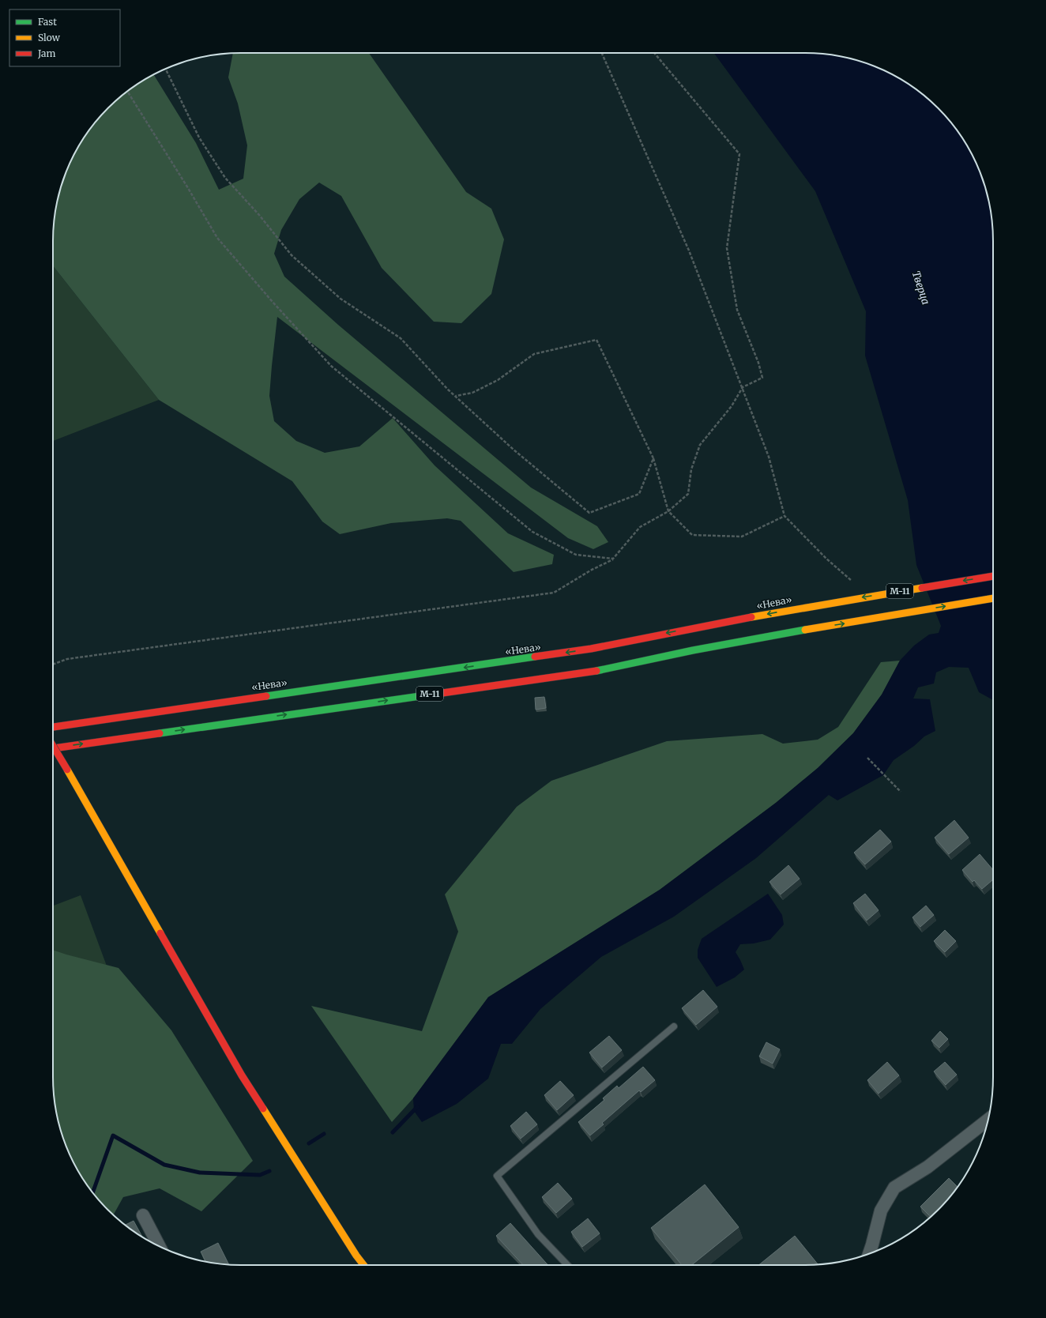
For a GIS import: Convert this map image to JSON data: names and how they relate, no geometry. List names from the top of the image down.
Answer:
{
  "streets": {
    "main road": ["М-11", "«Нева»"]
  },
  "water": ["Тверца"],
  "legend": ["Fast", "Slow", "Jam"]
}
